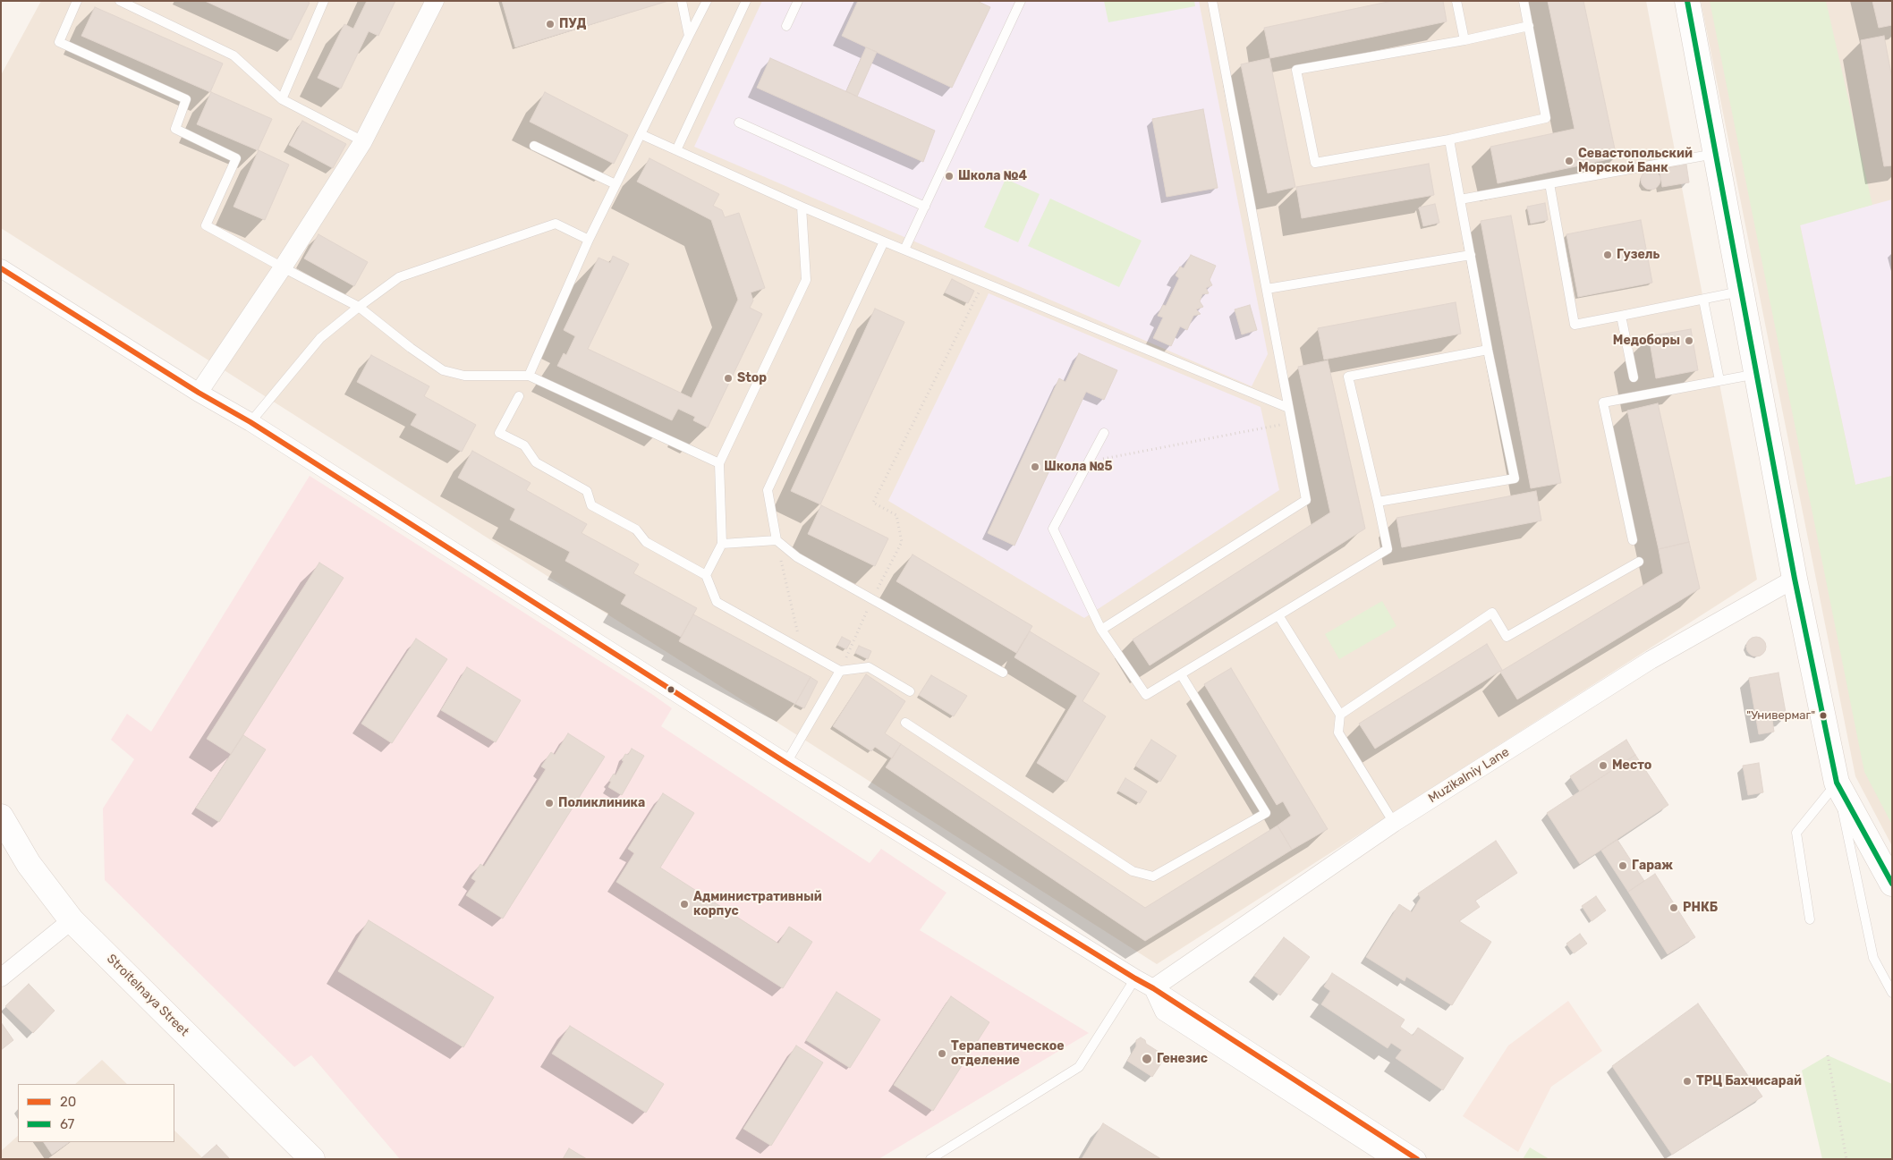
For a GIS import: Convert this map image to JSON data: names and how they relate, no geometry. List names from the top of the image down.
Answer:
{
  "streets": {
    "main road": ["Stroitelnaya Street"],
    "street": ["Muzikalniy Lane"]
  },
  "places": [
    "ПУД",
    "Севастопольский Морской Банк",
    "Школа №4",
    "Гузель",
    "Медоборы",
    "Stop",
    "Школа №5",
    "\"Универмаг\"",
    "Место",
    "Поликлиника",
    "Гараж",
    "Административный корпус",
    "РНКБ",
    "Терапевтическое отделение",
    "Генезис",
    "ТРЦ Бахчисарай"
  ],
  "lines": ["transit line 67", "transit line 20"],
  "legend": ["20", "67"]
}
